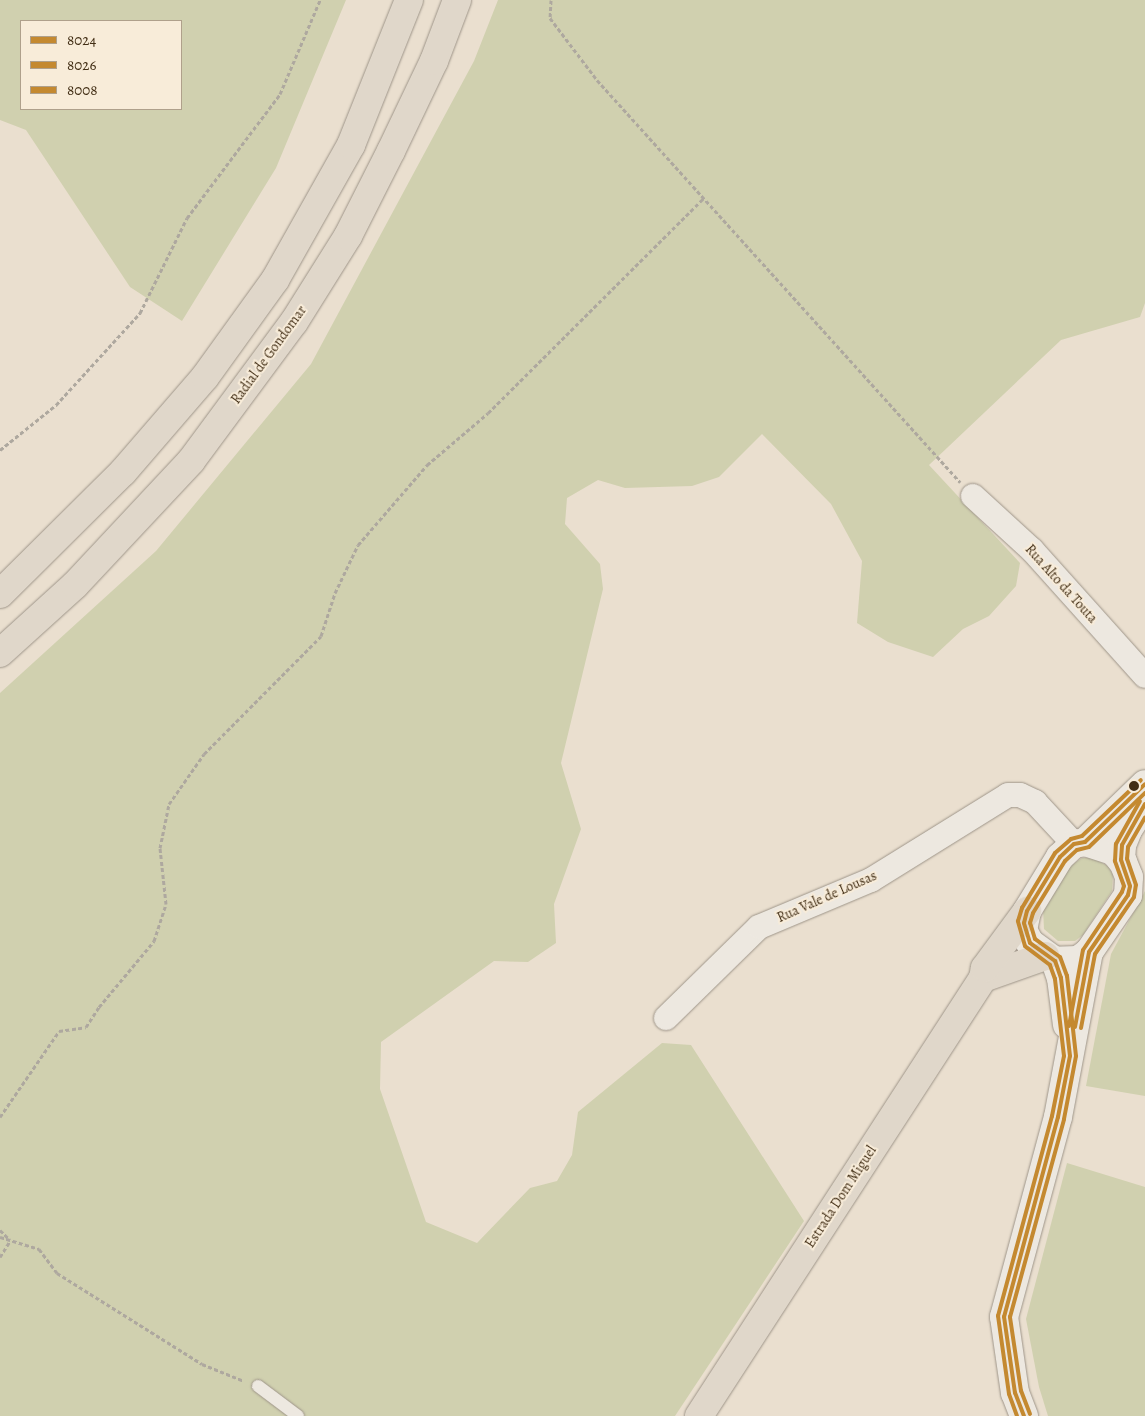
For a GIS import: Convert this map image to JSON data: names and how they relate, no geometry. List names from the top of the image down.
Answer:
{
  "streets": {
    "main road": ["Radial de Gondomar", "Estrada Dom Miguel"],
    "street": ["Rua Alto da Touta", "Rua Vale de Lousas"]
  },
  "crossings": [
    ["Rua Vale de Lousas", "Estrada Dom Miguel"]
  ],
  "lines": ["transit line 8008", "transit line 8024", "transit line 8026"],
  "legend": ["8024", "8026", "8008"]
}
